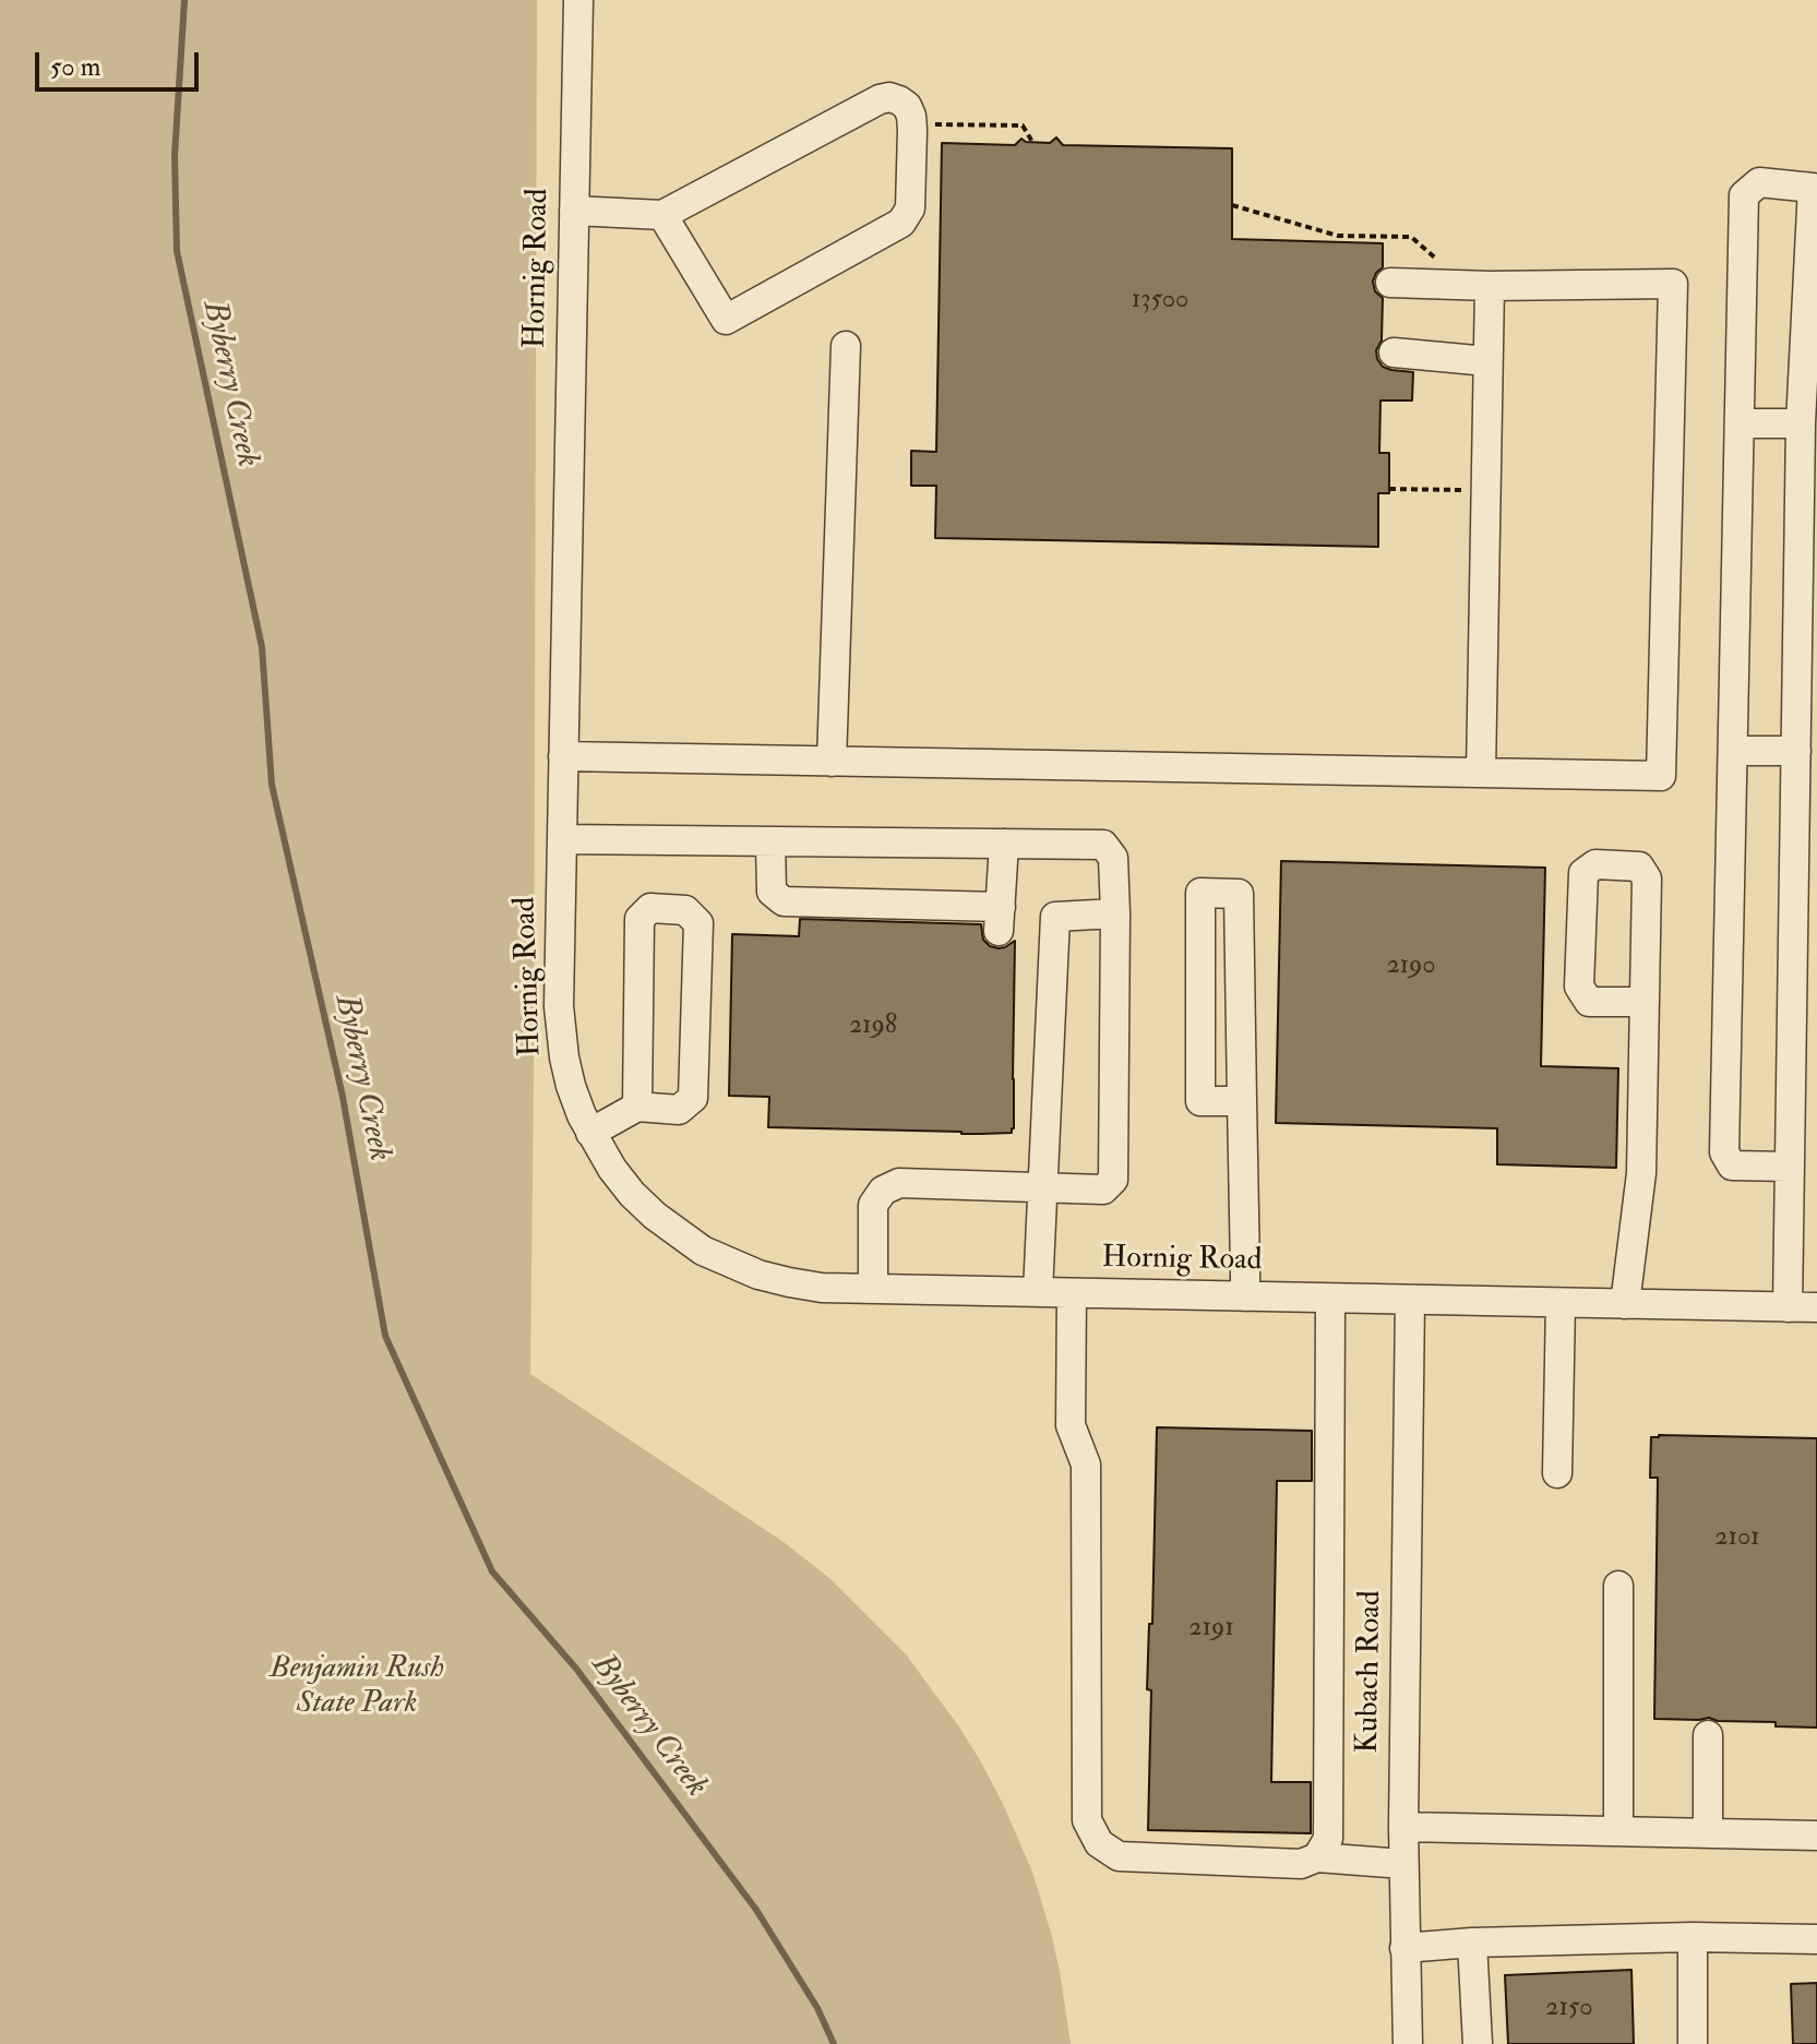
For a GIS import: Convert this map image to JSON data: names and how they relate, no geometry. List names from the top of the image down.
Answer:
{
  "streets": {
    "street": ["Hornig Road", "Kubach Road"]
  },
  "crossings": [
    ["Hornig Road", "Kubach Road"]
  ],
  "water": ["Byberry Creek"],
  "parks": ["Benjamin Rush State Park"],
  "house_numbers": [
    "13500",
    "2190",
    "2198",
    "2101",
    "2191",
    "2150"
  ],
  "scale_bar": "50 m"
}
